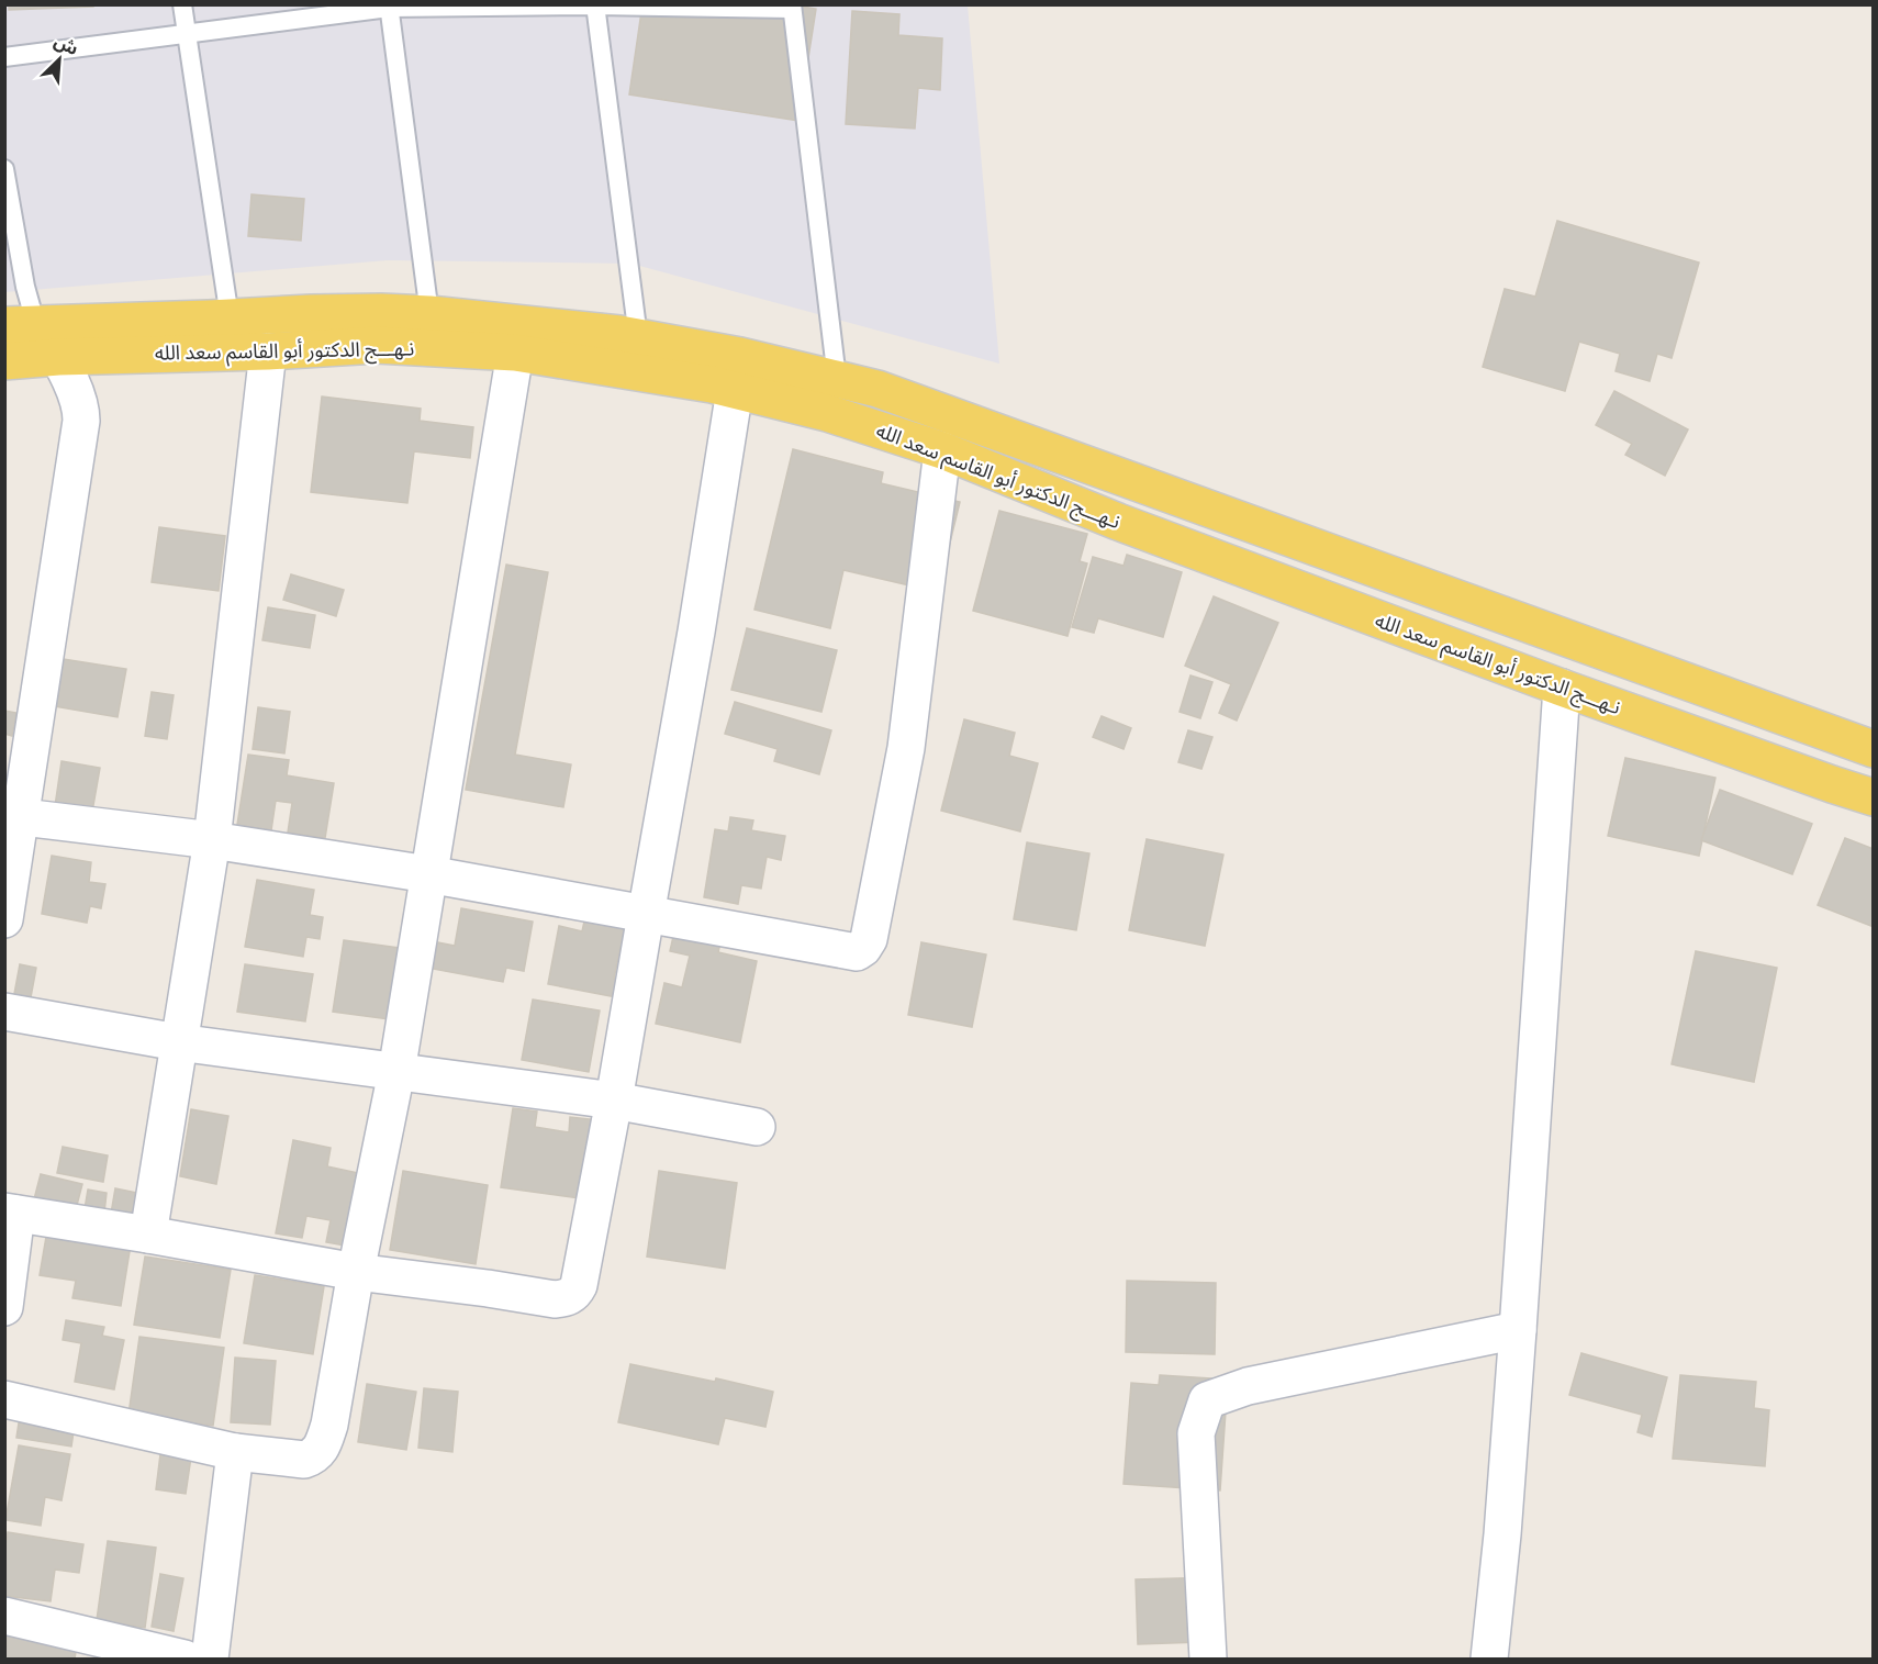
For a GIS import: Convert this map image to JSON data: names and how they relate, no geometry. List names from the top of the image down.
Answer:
{
  "streets": {
    "main road": ["نـهـــج الدكتور أبو القاسم سعد الله"]
  },
  "north": "top right"
}
